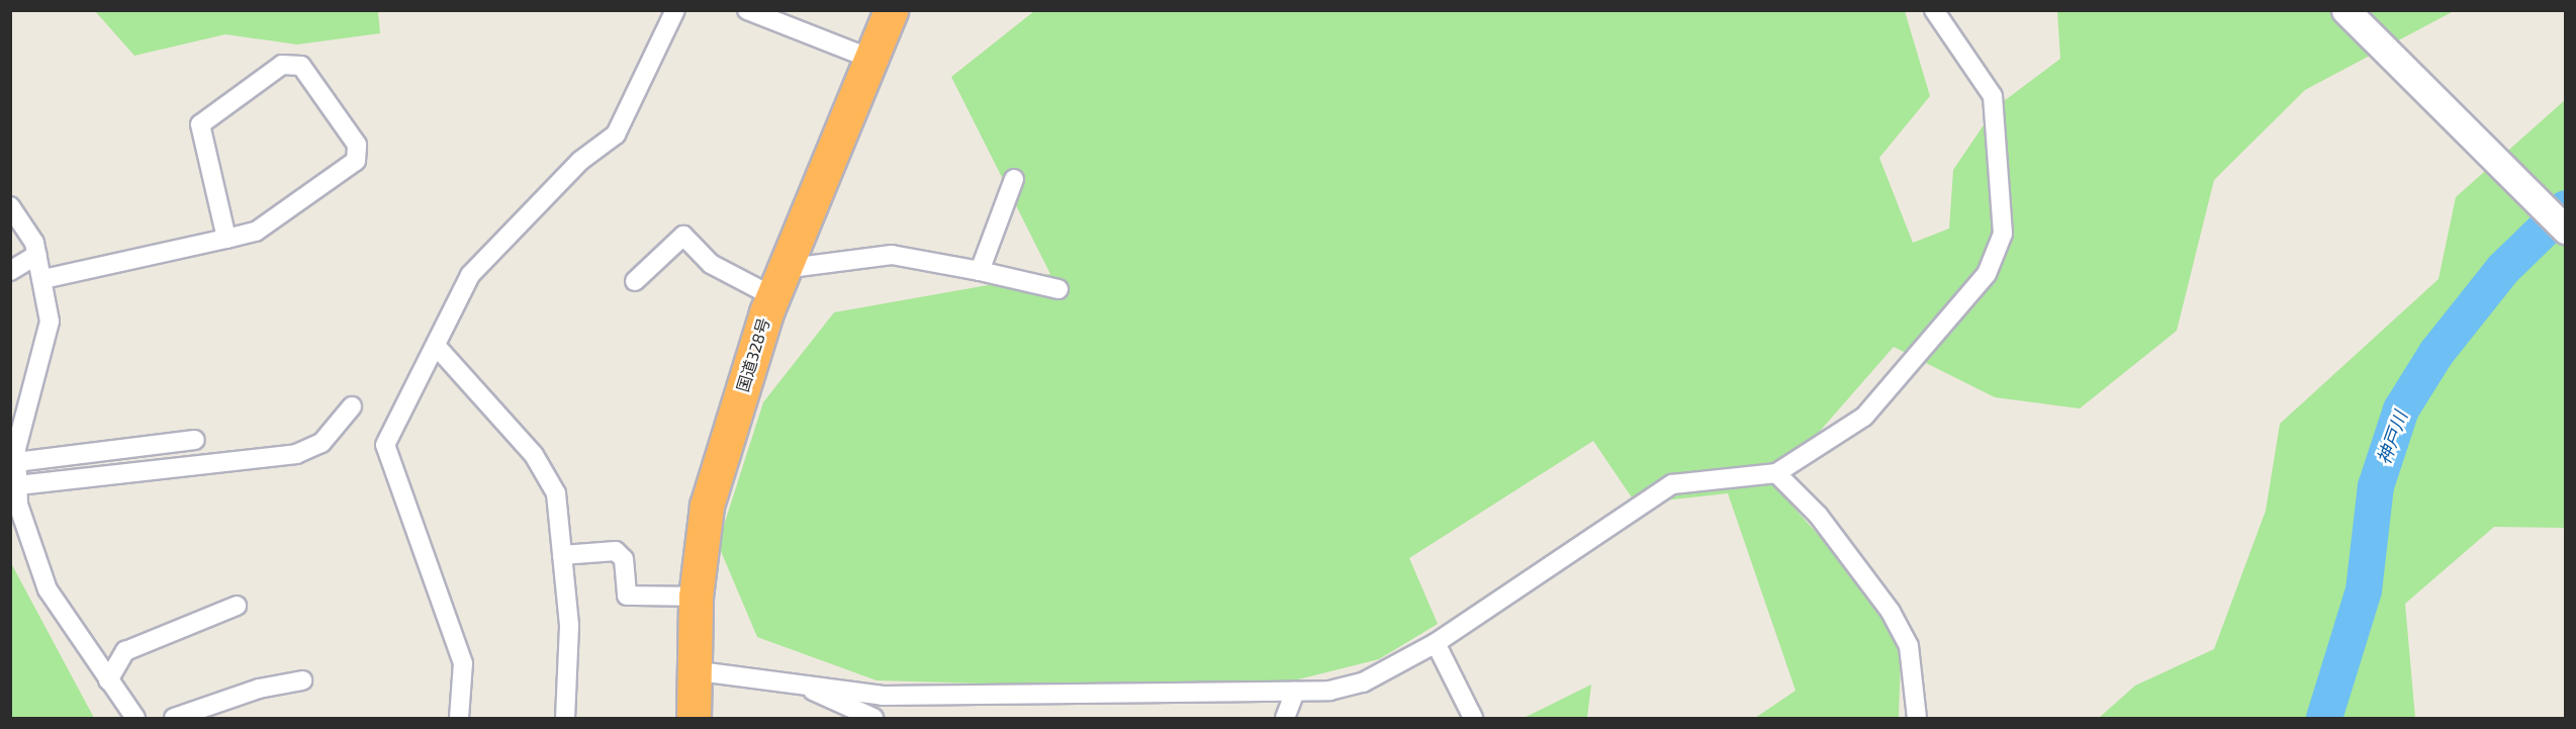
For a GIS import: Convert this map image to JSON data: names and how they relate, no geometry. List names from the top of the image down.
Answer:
{
  "streets": {
    "highway": ["国道328号"]
  },
  "water": ["神戸川"]
}
